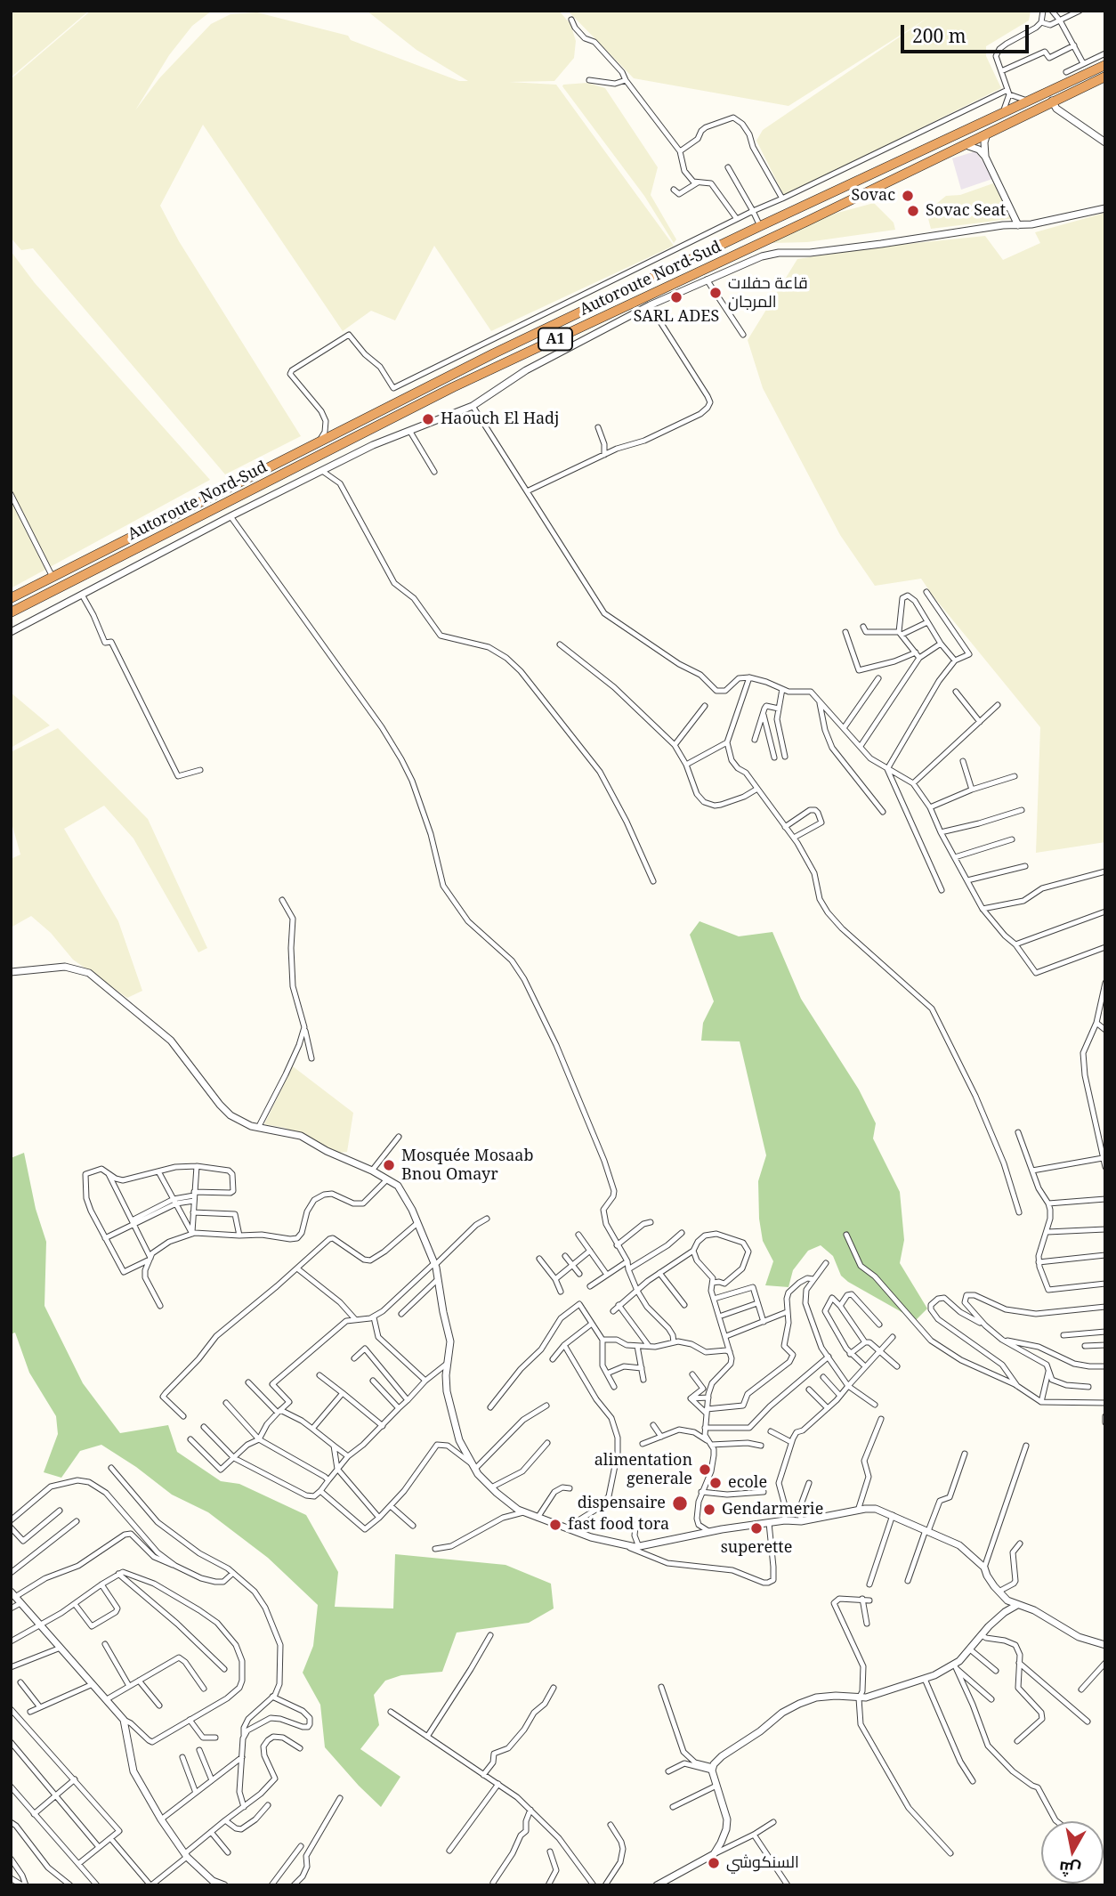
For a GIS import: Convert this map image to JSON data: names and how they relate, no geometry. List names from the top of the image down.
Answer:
{
  "streets": {
    "highway": ["Autoroute Nord-Sud", "A1"]
  },
  "places": [
    "Sovac",
    "Sovac Seat",
    "قاعة حفلات المرجان",
    "SARL ADES",
    "Haouch El Hadj",
    "Mosquée Mosaab Bnou Omayr",
    "alimentation generale",
    "ecole",
    "dispensaire",
    "Gendarmerie",
    "fast food tora",
    "superette",
    "السنكوشي"
  ],
  "scale_bar": "200 m",
  "north": "bottom"
}
